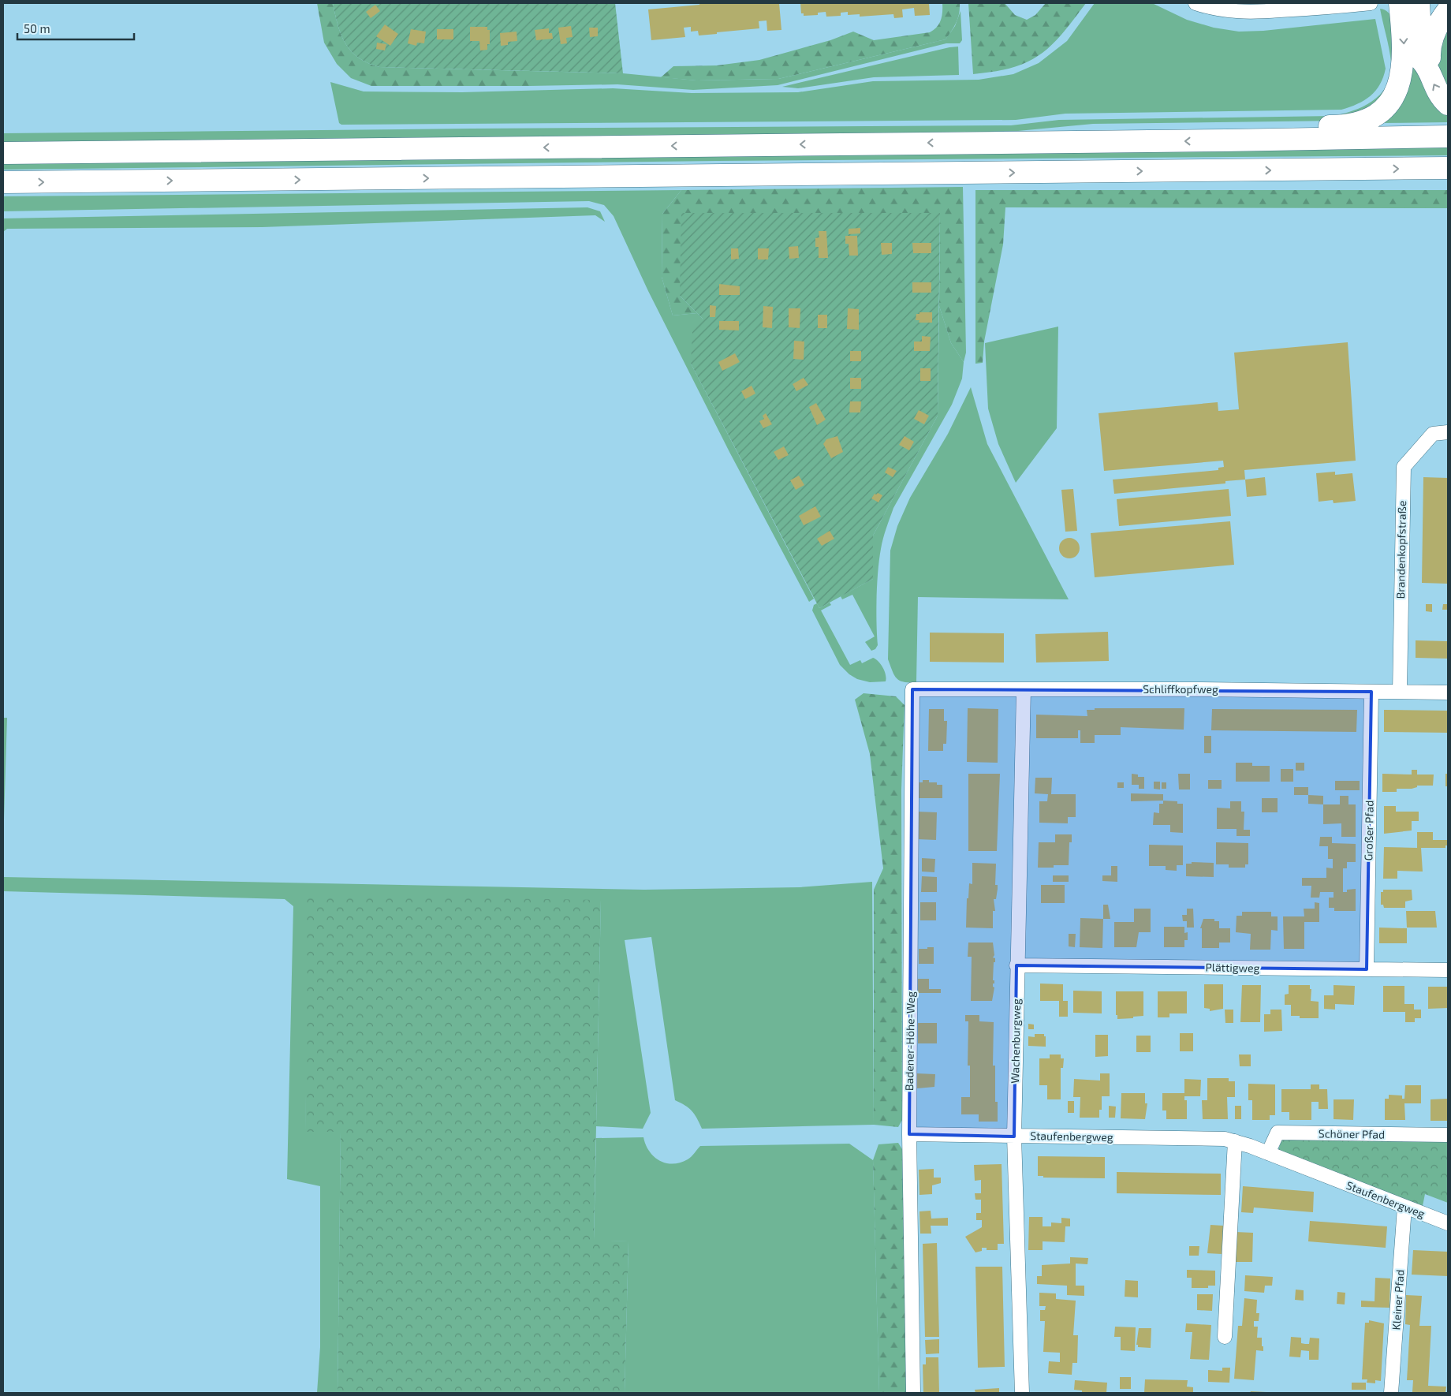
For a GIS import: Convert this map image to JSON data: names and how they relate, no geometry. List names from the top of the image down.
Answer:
{
  "streets": {
    "street": [
      "Brandenkopfstraße",
      "Schliffkopfweg",
      "Großer Pfad",
      "Plättigweg",
      "Badener-Höhe-Weg",
      "Wachenburgweg",
      "Schöner Pfad",
      "Staufenbergweg",
      "Kleiner Pfad"
    ]
  },
  "crossings": [
    ["Brandenkopfstraße", "Schliffkopfweg"],
    ["Schliffkopfweg", "Großer Pfad"],
    ["Schliffkopfweg", "Badener-Höhe-Weg"],
    ["Schliffkopfweg", "Wachenburgweg"],
    ["Großer Pfad", "Plättigweg"],
    ["Plättigweg", "Wachenburgweg"],
    ["Badener-Höhe-Weg", "Staufenbergweg"],
    ["Wachenburgweg", "Staufenbergweg"],
    ["Schöner Pfad", "Staufenbergweg"],
    ["Staufenbergweg", "Kleiner Pfad"]
  ],
  "scale_bar": "50 m"
}
